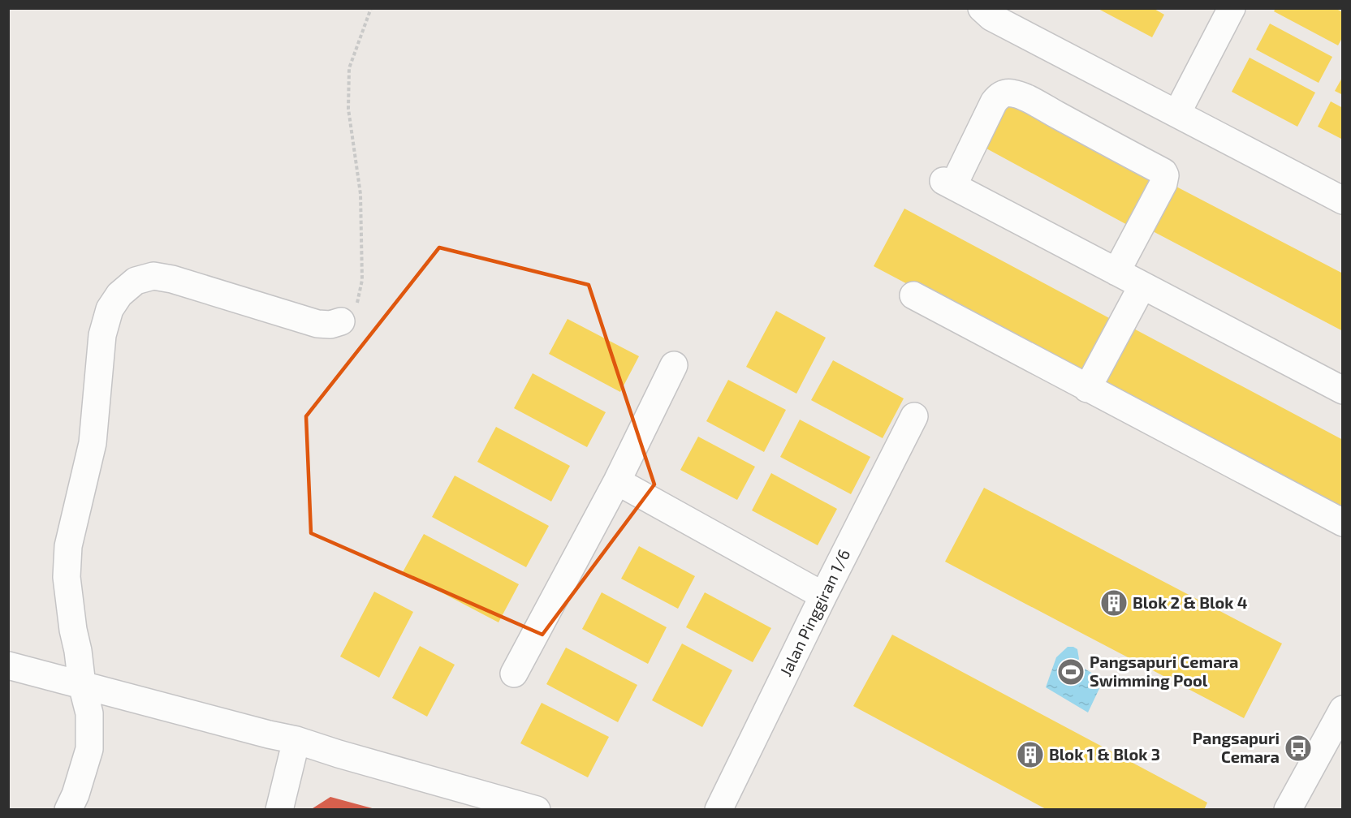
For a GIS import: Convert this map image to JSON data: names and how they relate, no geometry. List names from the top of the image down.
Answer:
{
  "streets": {
    "street": ["Jalan Pinggiran 1/6"]
  },
  "places": {
    "building": ["Blok 2 & Blok 4", "Blok 1 & Blok 3"],
    "sports": ["Pangsapuri Cemara Swimming Pool"],
    "bus stop": ["Pangsapuri Cemara"]
  }
}
